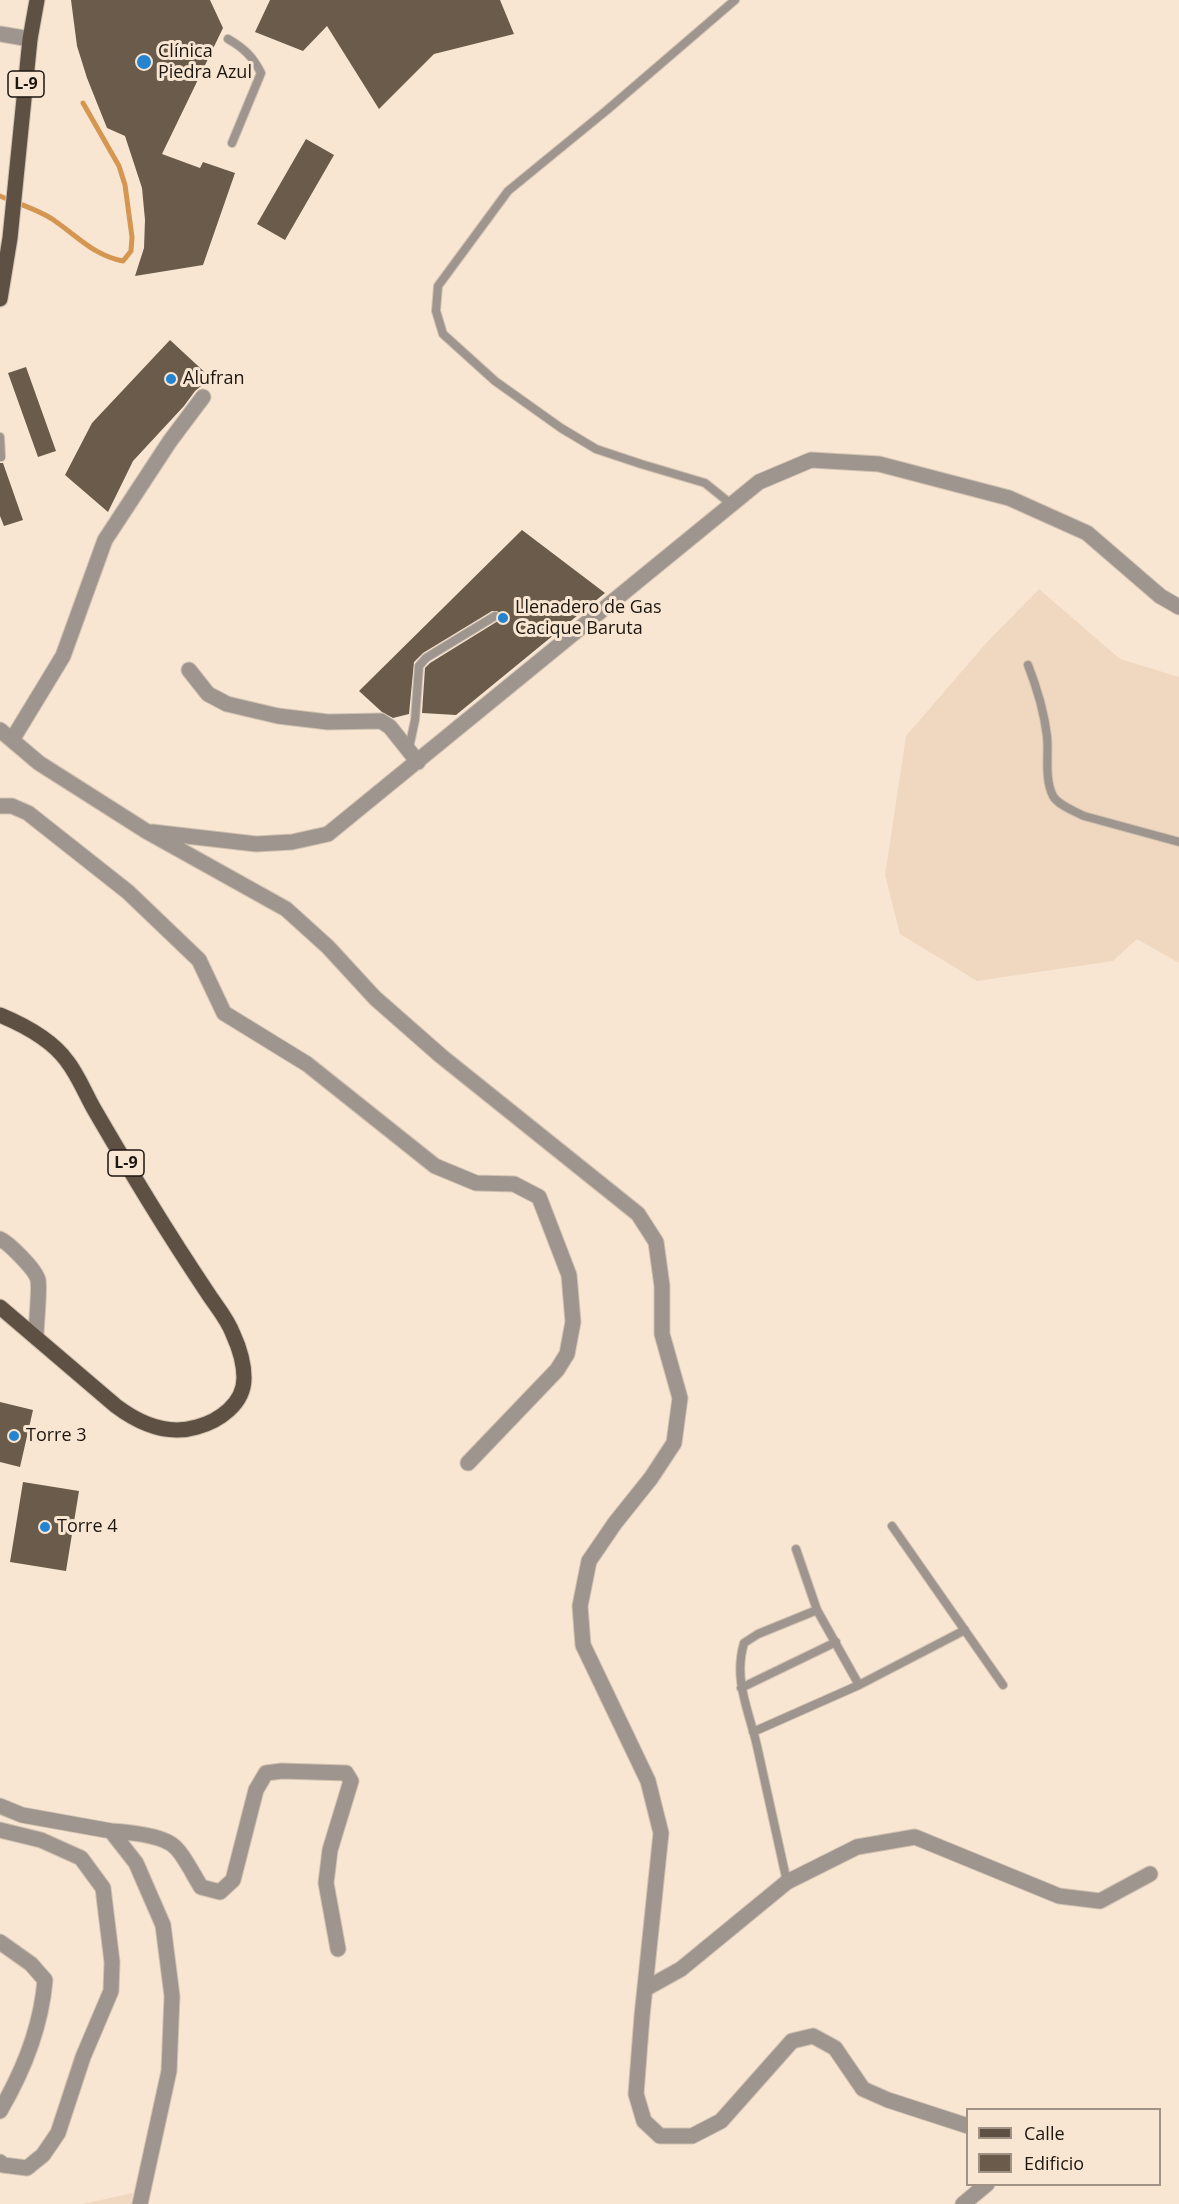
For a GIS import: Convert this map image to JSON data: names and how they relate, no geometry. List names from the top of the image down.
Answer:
{
  "streets": {
    "main road": ["L-9"]
  },
  "places": [
    "Clínica Piedra Azul",
    "Alufran",
    "Llenadero de Gas Cacique Baruta",
    "Torre 3",
    "Torre 4"
  ],
  "legend": ["Calle", "Edificio"]
}
